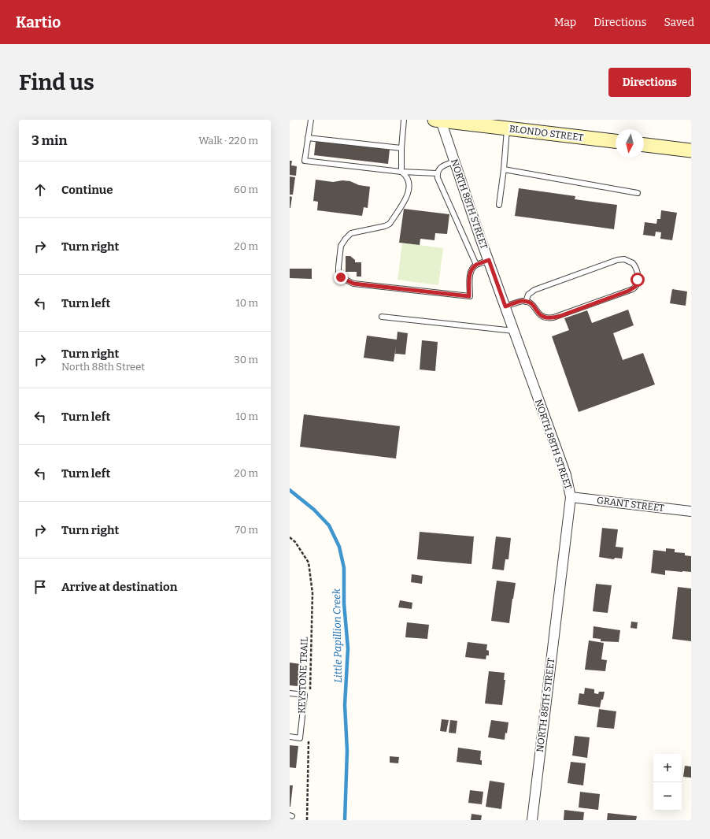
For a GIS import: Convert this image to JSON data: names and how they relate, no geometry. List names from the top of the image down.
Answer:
{
  "streets": {
    "main road": ["BLONDO STREET"],
    "street": ["NORTH 88TH STREET", "GRANT STREET"],
    "path": ["KEYSTONE TRAIL"]
  },
  "crossings": [
    ["BLONDO STREET", "NORTH 88TH STREET"],
    ["NORTH 88TH STREET", "GRANT STREET"]
  ],
  "water": ["Little Papillion Creek"],
  "north": "bottom",
  "page": {
    "header": "Kartio",
    "nav": ["Map", "Directions", "Saved"],
    "buttons": "Directions",
    "title": "Find us",
    "heading": ["3 min", "Walk · 220 m"],
    "list": [
      ["Continue", "60 m"],
      ["Turn right", "20 m"],
      ["Turn left", "10 m"],
      ["Turn right", "North 88th Street", "30 m"],
      ["Turn left", "10 m"],
      ["Turn left", "20 m"],
      ["Turn right", "70 m"],
      "Arrive at destination"
    ],
    "map_buttons": ["+", "−"]
  }
}
